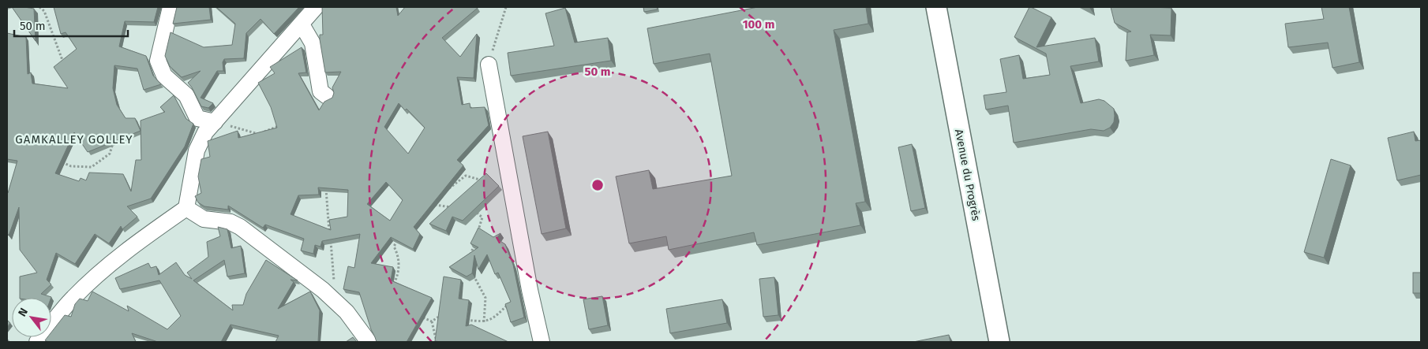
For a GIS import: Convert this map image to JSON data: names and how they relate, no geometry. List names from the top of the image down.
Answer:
{
  "streets": {
    "street": ["Avenue du Progrès"]
  },
  "districts": ["GAMKALLEY GOLLEY"],
  "scale_bar": "50 m",
  "north": "top left",
  "rings": ["100 m", "50 m"]
}
